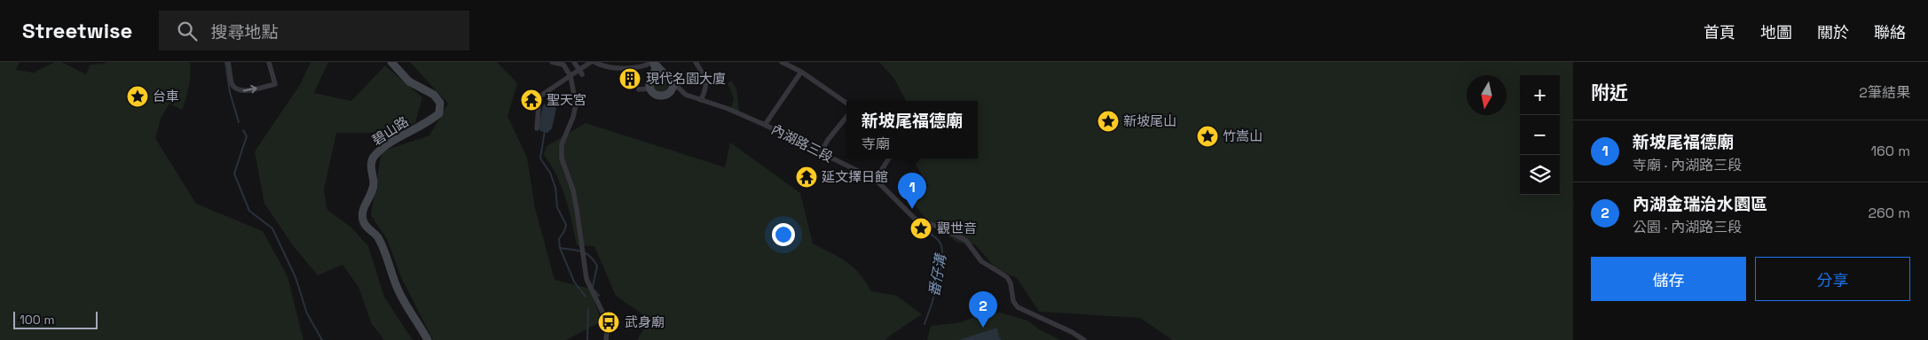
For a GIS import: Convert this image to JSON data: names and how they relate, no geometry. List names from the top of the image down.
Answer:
{
  "streets": {
    "street": ["碧山路", "內湖路三段"]
  },
  "water": ["番仔溝"],
  "places": {
    "building": ["現代名園大廈"],
    "place": [
      "台車",
      "新坡尾山",
      "竹嵩山",
      "觀世音"
    ],
    "temple": ["聖天宮", "延文擇日館"],
    "bus stop": ["武身廟"]
  },
  "scale_bar": "100 m",
  "north": "bottom",
  "page": {
    "header": "Streetwise",
    "search": "搜尋地點",
    "nav": [
      "首頁",
      "地圖",
      "關於",
      "聯絡"
    ],
    "heading": ["附近", "2筆結果"],
    "map_buttons": ["+", "−"],
    "popup": ["新坡尾福德廟", "寺廟"],
    "list": [
      {
        "mark": "1",
        "name": "新坡尾福德廟",
        "note": "寺廟 · 內湖路三段",
        "value": "160 m"
      },
      {
        "mark": "2",
        "name": "內湖金瑞治水園區",
        "note": "公園 · 內湖路三段",
        "value": "260 m"
      }
    ],
    "pins": ["1", "2"],
    "buttons": ["儲存", "分享"],
    "scale": "100 m"
  }
}
